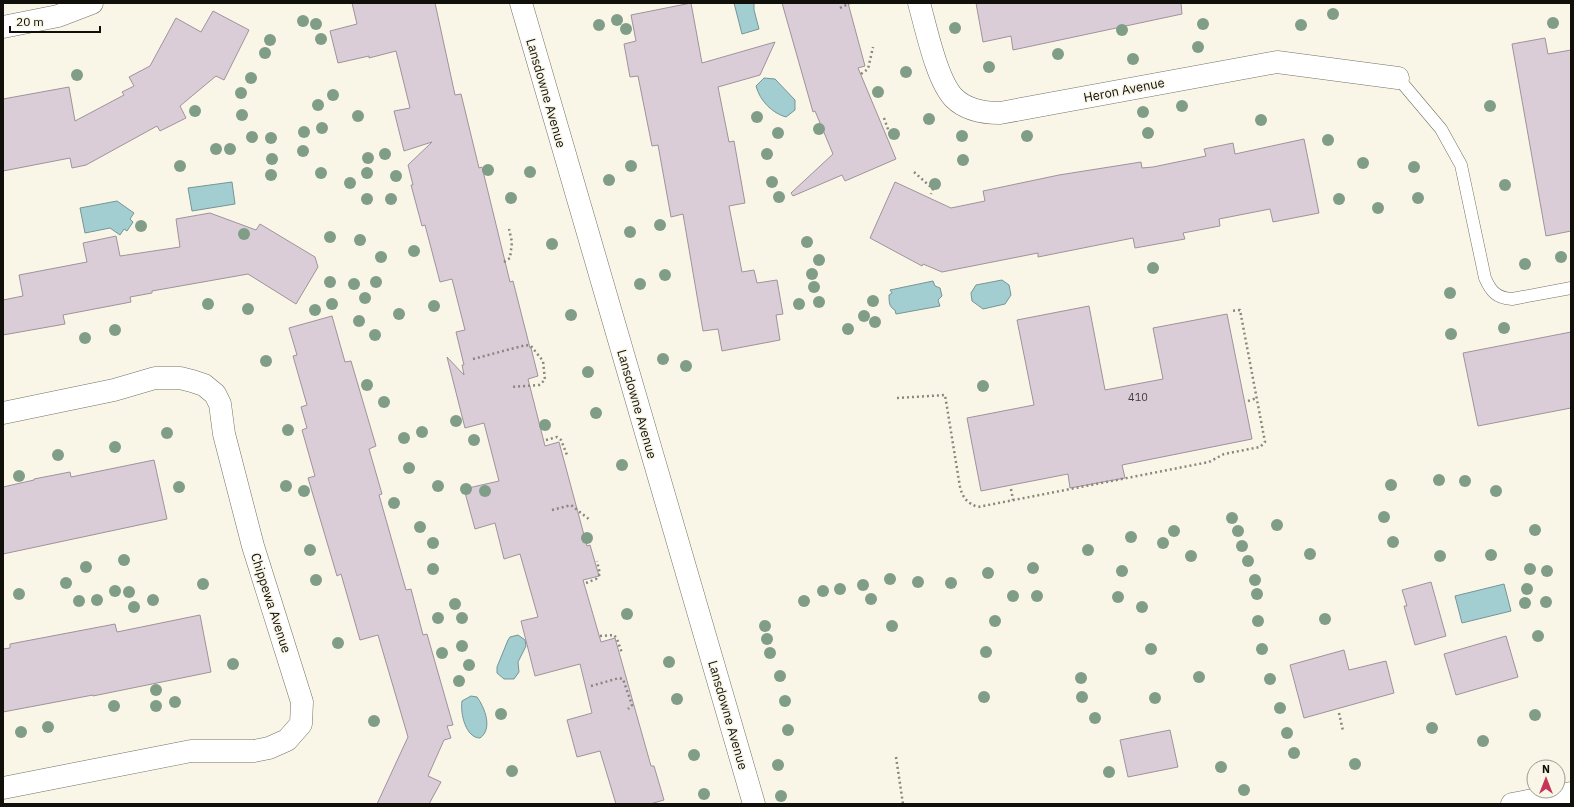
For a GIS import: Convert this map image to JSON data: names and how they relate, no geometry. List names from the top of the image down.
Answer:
{
  "streets": {
    "street": ["Heron Avenue", "Lansdowne Avenue", "Chippewa Avenue"]
  },
  "house_numbers": ["410"],
  "scale_bar": "20 m",
  "north": "top"
}
